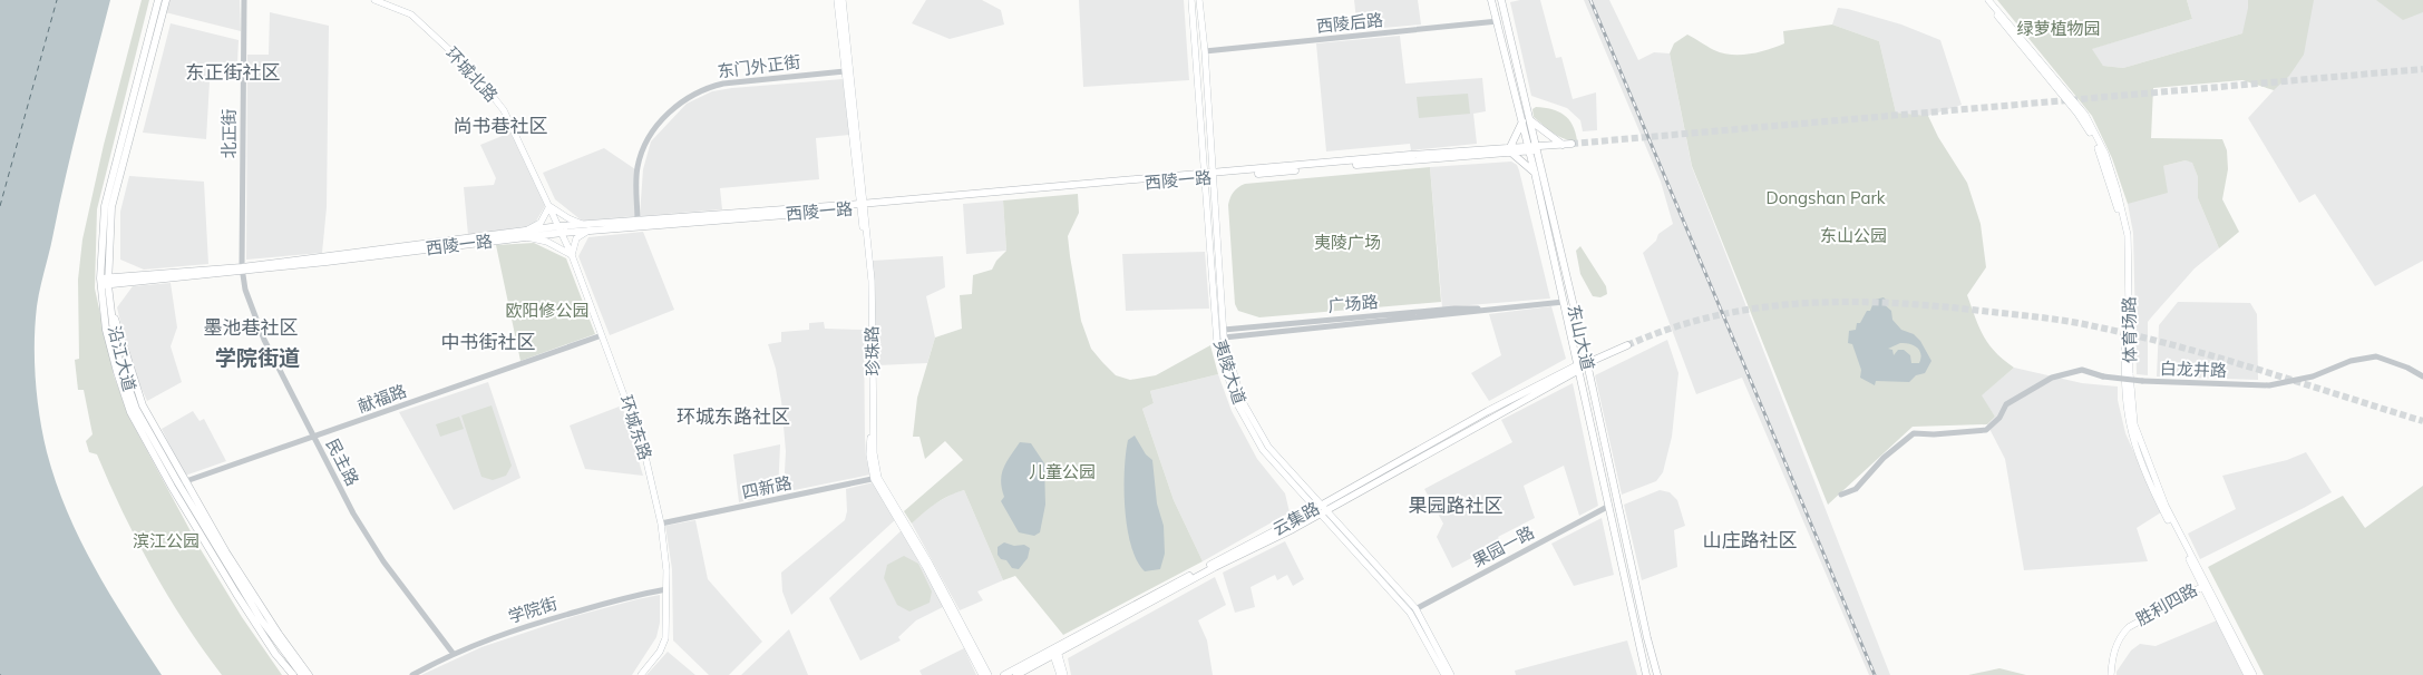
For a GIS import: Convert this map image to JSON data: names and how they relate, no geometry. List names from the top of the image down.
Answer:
{
  "streets": {
    "main road": [
      "环城北路",
      "西陵一路",
      "体育场路",
      "东山大道",
      "珍珠路",
      "沿江大道",
      "夷陵大道",
      "环城东路",
      "云集路",
      "胜利四路"
    ],
    "street": [
      "西陵后路",
      "东门外正街",
      "北正街",
      "广场路",
      "白龙井路",
      "献福路",
      "民主路",
      "四新路",
      "果园一路",
      "学院街"
    ]
  },
  "crossings": [
    ["西陵后路", "东山大道"],
    ["西陵后路", "夷陵大道"],
    ["东门外正街", "西陵一路"],
    ["东门外正街", "珍珠路"],
    ["环城北路", "西陵一路"],
    ["环城北路", "环城东路"],
    ["北正街", "西陵一路"],
    ["北正街", "民主路"],
    ["西陵一路", "东山大道"],
    ["西陵一路", "珍珠路"],
    ["西陵一路", "沿江大道"],
    ["西陵一路", "夷陵大道"],
    ["西陵一路", "环城东路"],
    ["西陵一路", "民主路"],
    ["广场路", "东山大道"],
    ["广场路", "夷陵大道"],
    ["体育场路", "胜利四路"],
    ["东山大道", "云集路"],
    ["东山大道", "果园一路"],
    ["珍珠路", "四新路"],
    ["沿江大道", "献福路"],
    ["夷陵大道", "云集路"],
    ["夷陵大道", "果园一路"],
    ["献福路", "环城东路"],
    ["献福路", "民主路"],
    ["环城东路", "四新路"],
    ["环城东路", "学院街"],
    ["民主路", "学院街"]
  ],
  "districts": [
    "东正街社区",
    "尚书巷社区",
    "墨池巷社区",
    "中书街社区",
    "学院街道",
    "环城东路社区",
    "果园路社区",
    "山庄路社区"
  ],
  "parks": [
    "绿萝植物园",
    "Dongshan Park",
    "东山公园",
    "夷陵广场",
    "欧阳修公园",
    "儿童公园",
    "滨江公园"
  ]
}
